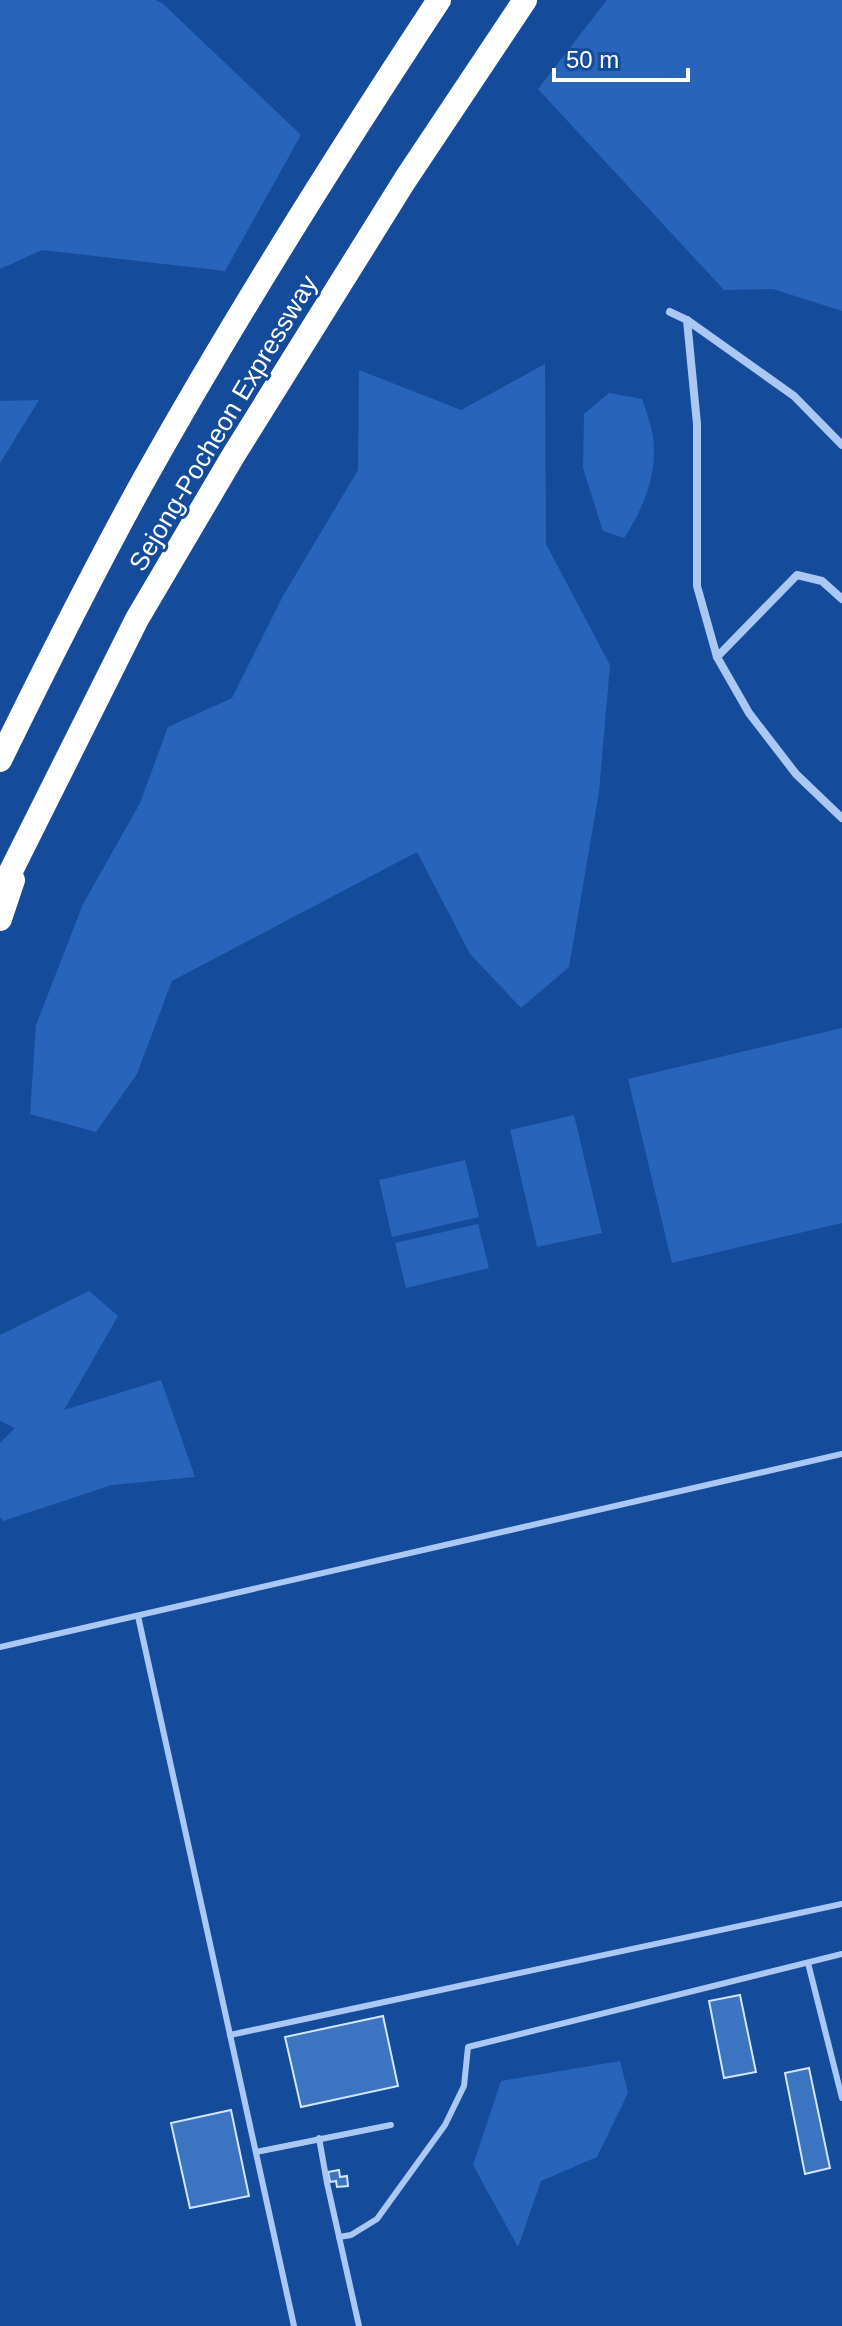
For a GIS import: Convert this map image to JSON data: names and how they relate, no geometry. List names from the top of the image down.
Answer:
{
  "streets": {
    "highway": ["Sejong-Pocheon Expressway"]
  },
  "scale_bar": "50 m"
}
